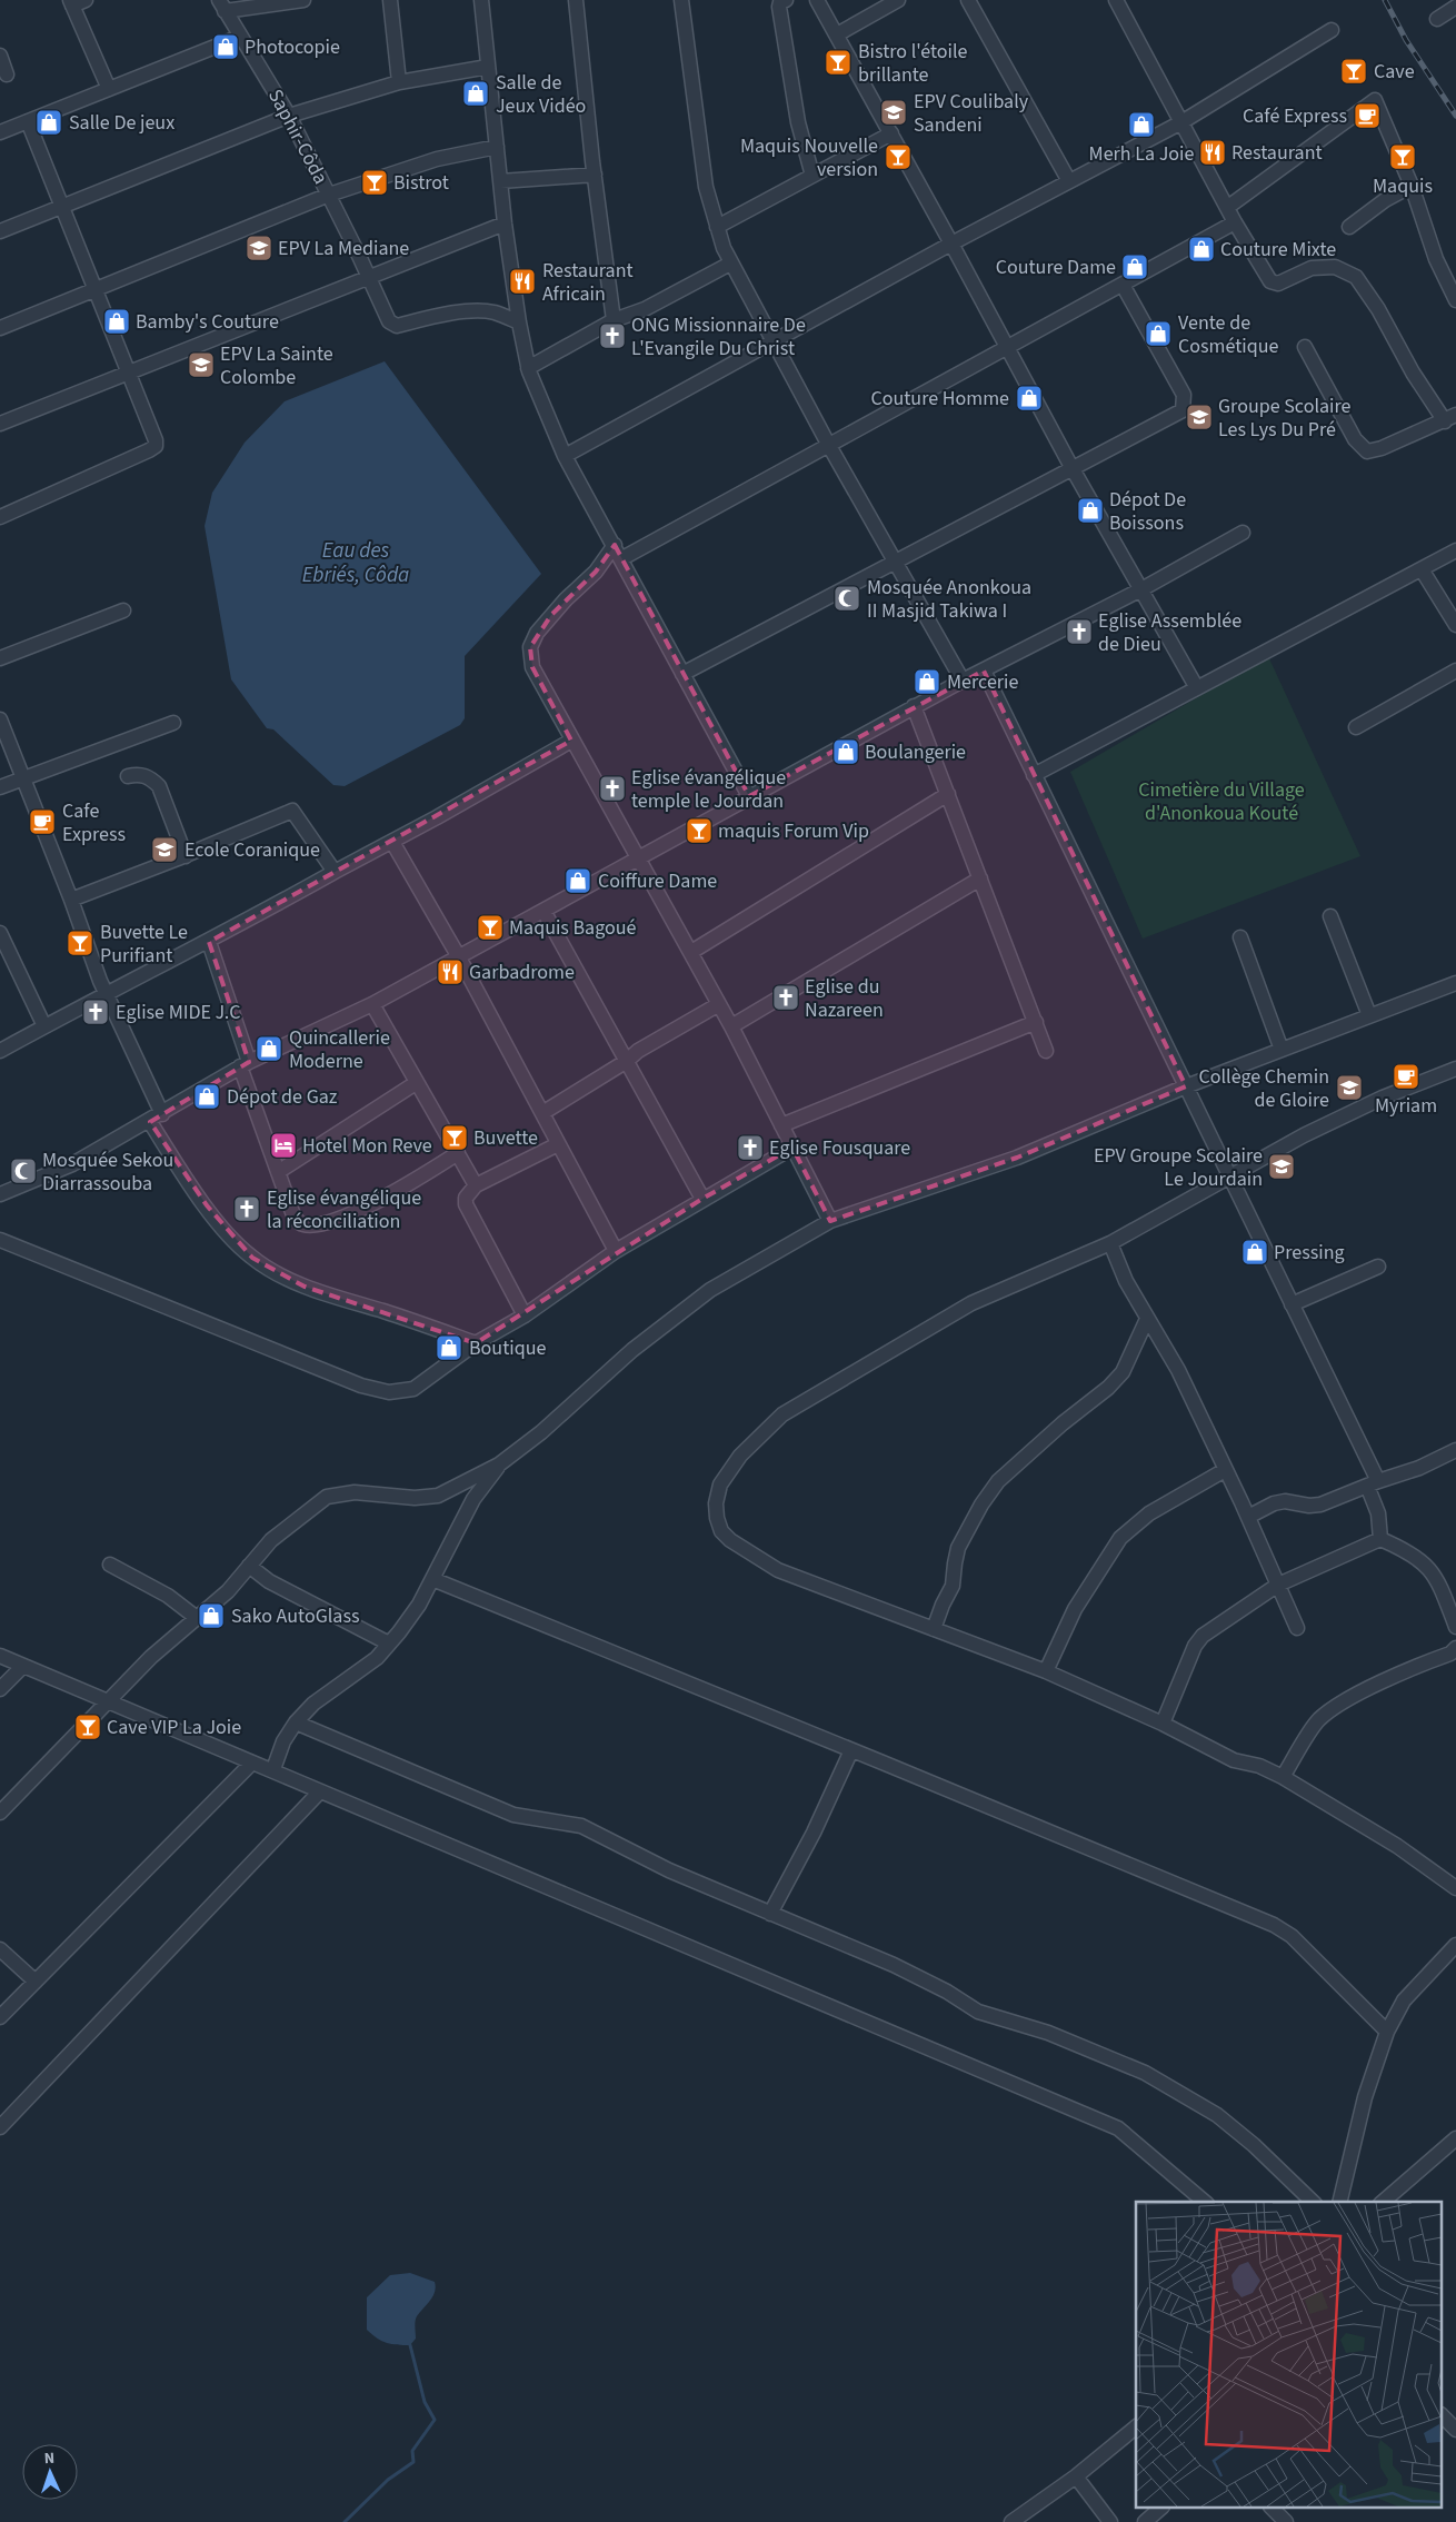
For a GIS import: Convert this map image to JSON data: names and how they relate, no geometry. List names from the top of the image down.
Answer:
{
  "streets": {
    "street": ["Saphir-Côda"]
  },
  "water": ["Eau des Ebriés, Côda"],
  "parks": ["Cimetière du Village d'Anonkoua Kouté"],
  "places": {
    "shop": [
      "Photocopie",
      "Salle de Jeux Vidéo",
      "Salle De jeux",
      "Merh La Joie",
      "Couture Mixte",
      "Couture Dame",
      "Bamby's Couture",
      "Vente de Cosmétique",
      "Couture Homme",
      "Dépot De Boissons",
      "Mercerie",
      "Boulangerie",
      "Coiffure Dame",
      "Quincallerie Moderne",
      "Dépot de Gaz",
      "Pressing",
      "Boutique",
      "Sako AutoGlass"
    ],
    "bar": [
      "Bistro l'étoile brillante",
      "Cave",
      "Maquis Nouvelle version",
      "Maquis",
      "Bistrot",
      "maquis Forum Vip",
      "Maquis Bagoué",
      "Buvette Le Purifiant",
      "Buvette",
      "Cave VIP La Joie"
    ],
    "school or university": [
      "EPV Coulibaly Sandeni",
      "EPV La Mediane",
      "EPV La Sainte Colombe",
      "Groupe Scolaire Les Lys Du Pré",
      "Ecole Coranique",
      "Collège Chemin de Gloire",
      "EPV Groupe Scolaire Le Jourdain"
    ],
    "cafe": ["Café Express", "Cafe Express", "Myriam"],
    "restaurant": ["Restaurant", "Restaurant Africain", "Garbadrome"],
    "church": [
      "ONG Missionnaire De L'Evangile Du Christ",
      "Eglise Assemblée de Dieu",
      "Eglise évangélique temple le Jourdan",
      "Eglise du Nazareen",
      "Eglise MIDE J.C",
      "Eglise Fousquare",
      "Eglise évangélique la réconciliation"
    ],
    "mosque": ["Mosquée Anonkoua II Masjid Takiwa I", "Mosquée Sekou Diarrassouba"],
    "hotel": ["Hotel Mon Reve"]
  },
  "north": "top"
}
